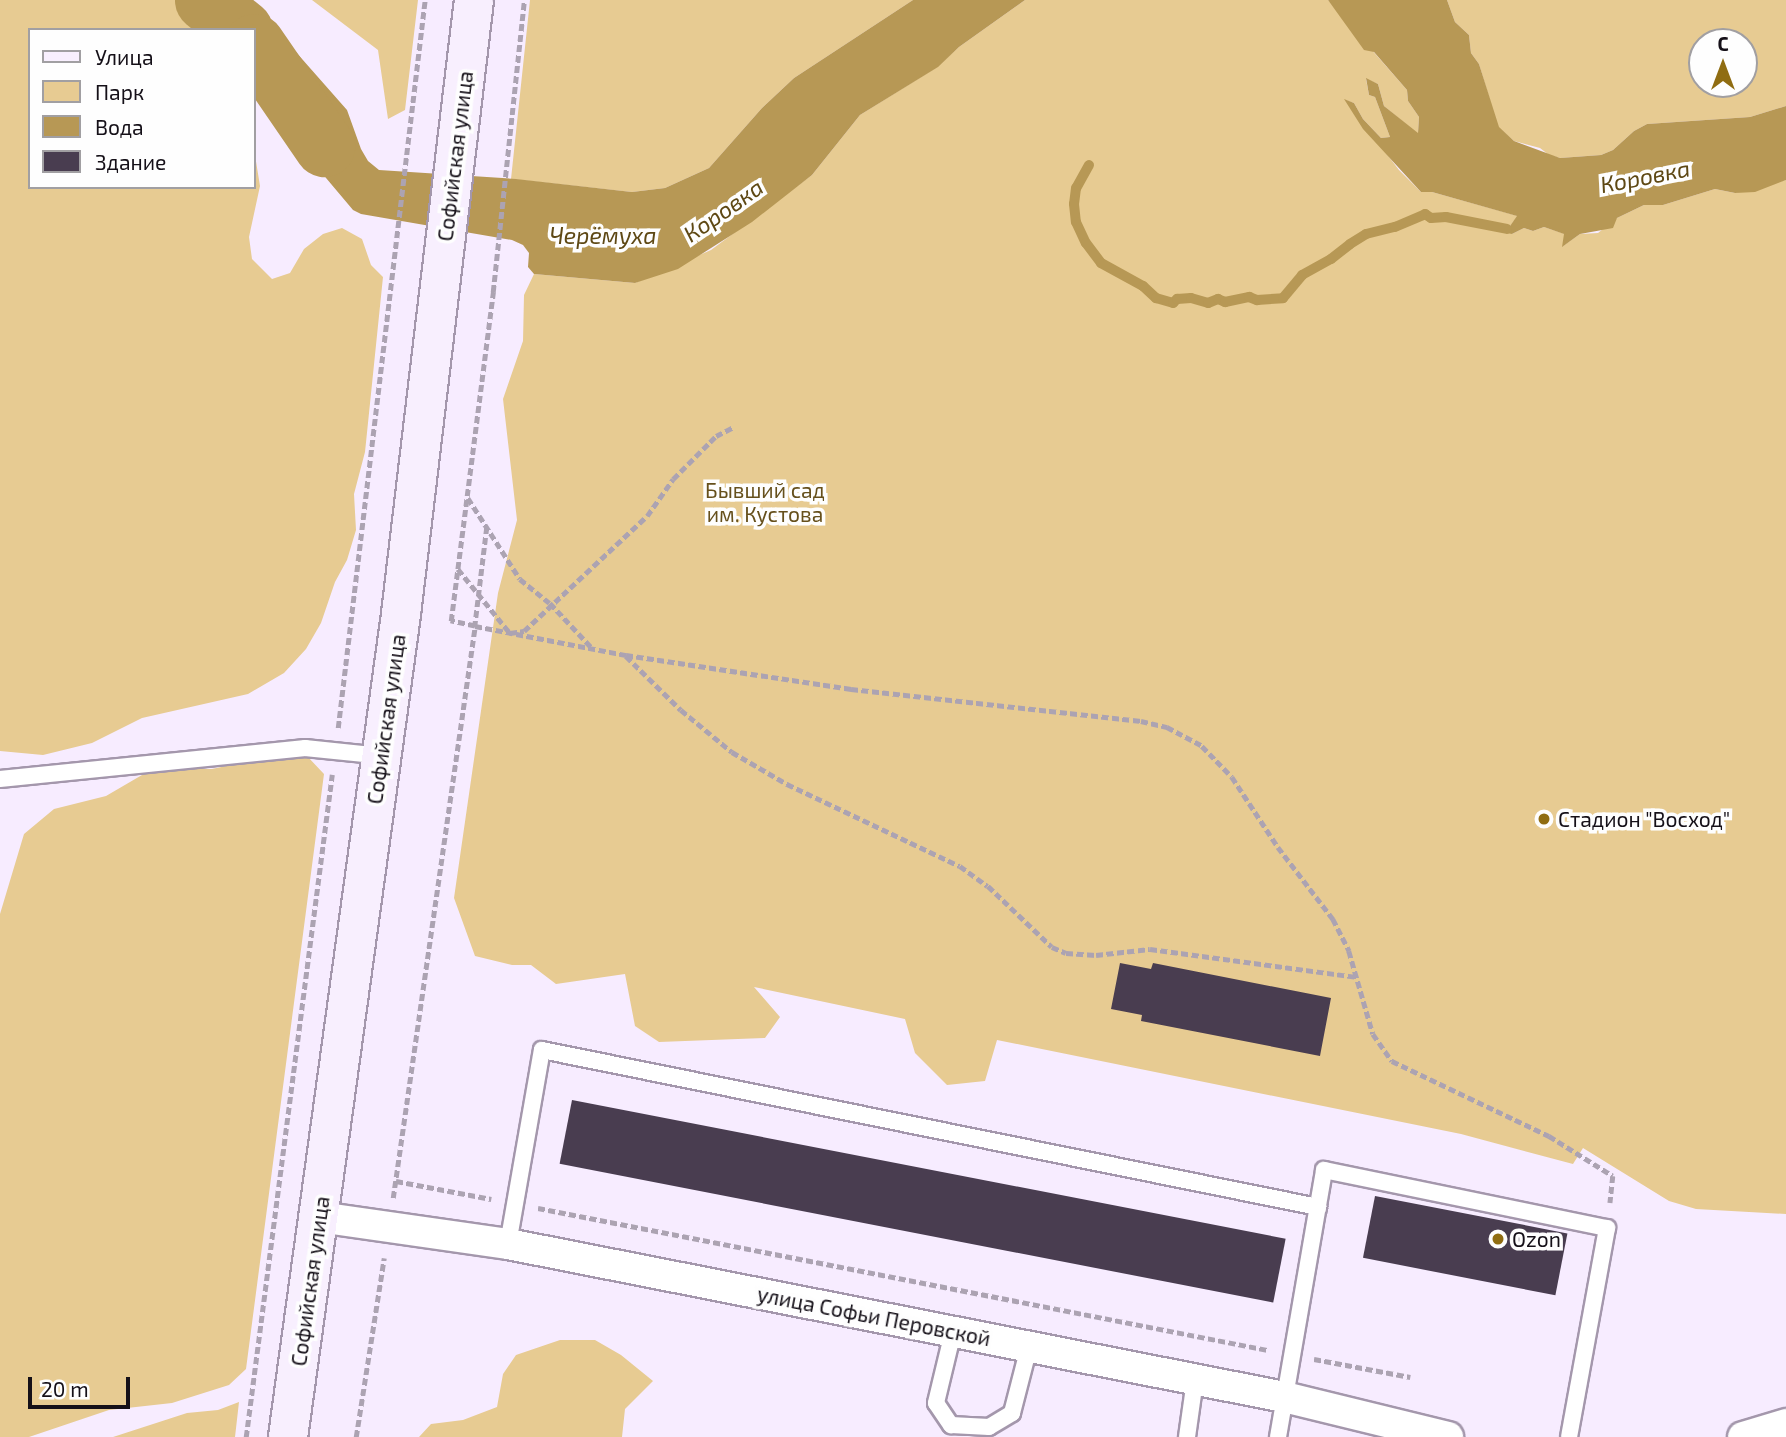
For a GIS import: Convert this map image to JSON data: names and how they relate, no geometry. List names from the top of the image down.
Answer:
{
  "streets": {
    "main road": ["Софийская улица"],
    "street": ["улица Софьи Перовской"]
  },
  "crossings": [
    ["Софийская улица", "улица Софьи Перовской"]
  ],
  "water": ["Коровка", "Черёмуха"],
  "parks": ["Бывший сад им. Кустова"],
  "places": ["Стадион \"Восход\"", "Ozon"],
  "legend": [
    "Улица",
    "Парк",
    "Вода",
    "Здание"
  ],
  "scale_bar": "20 m",
  "north": "top"
}
